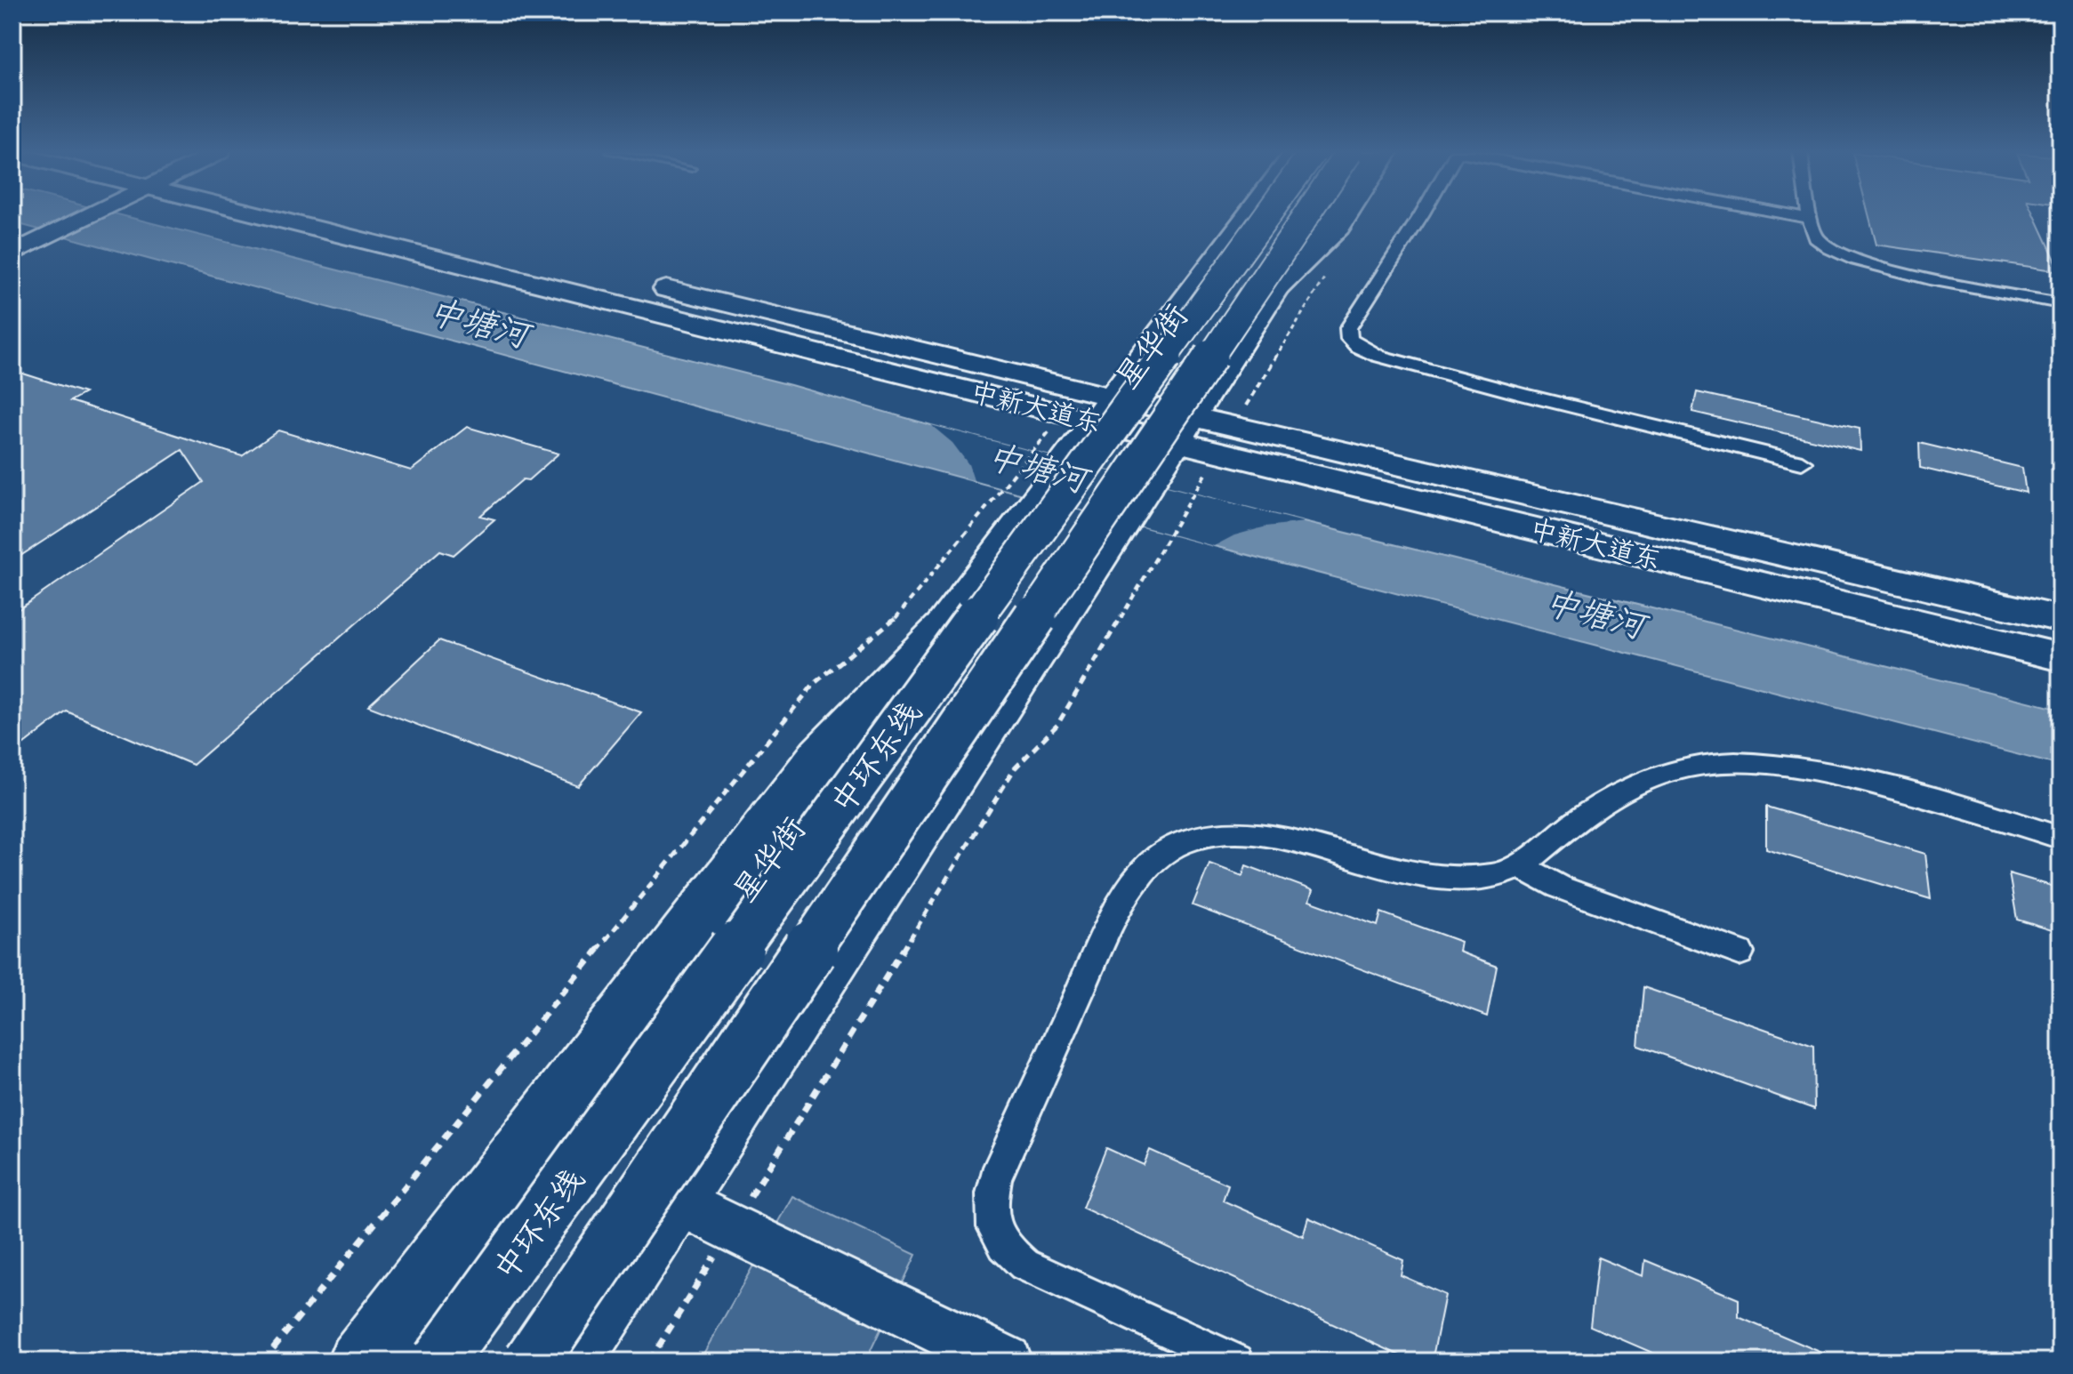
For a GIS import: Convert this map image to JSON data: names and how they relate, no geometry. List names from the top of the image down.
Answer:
{
  "streets": {
    "highway": ["中环东线"],
    "main road": ["星华街", "中新大道东"]
  },
  "crossings": [
    ["星华街", "中新大道东"]
  ],
  "water": ["中塘河"]
}
